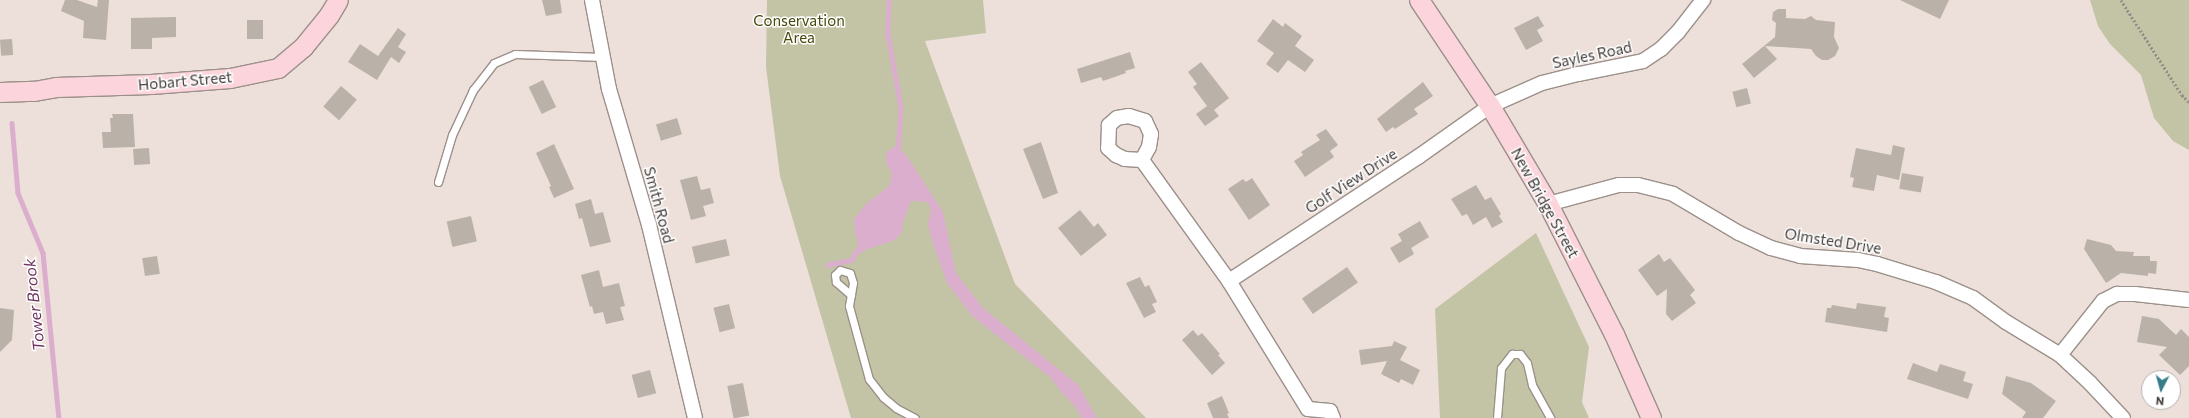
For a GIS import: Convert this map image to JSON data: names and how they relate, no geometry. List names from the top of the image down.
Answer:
{
  "streets": {
    "street": [
      "Sayles Road",
      "Hobart Street",
      "Golf View Drive",
      "New Bridge Street",
      "Smith Road",
      "Olmsted Drive"
    ]
  },
  "crossings": [
    ["Sayles Road", "Golf View Drive"],
    ["Sayles Road", "New Bridge Street"],
    ["Golf View Drive", "New Bridge Street"],
    ["New Bridge Street", "Olmsted Drive"]
  ],
  "water": ["Tower Brook"],
  "parks": ["Conservation Area"],
  "north": "bottom"
}
